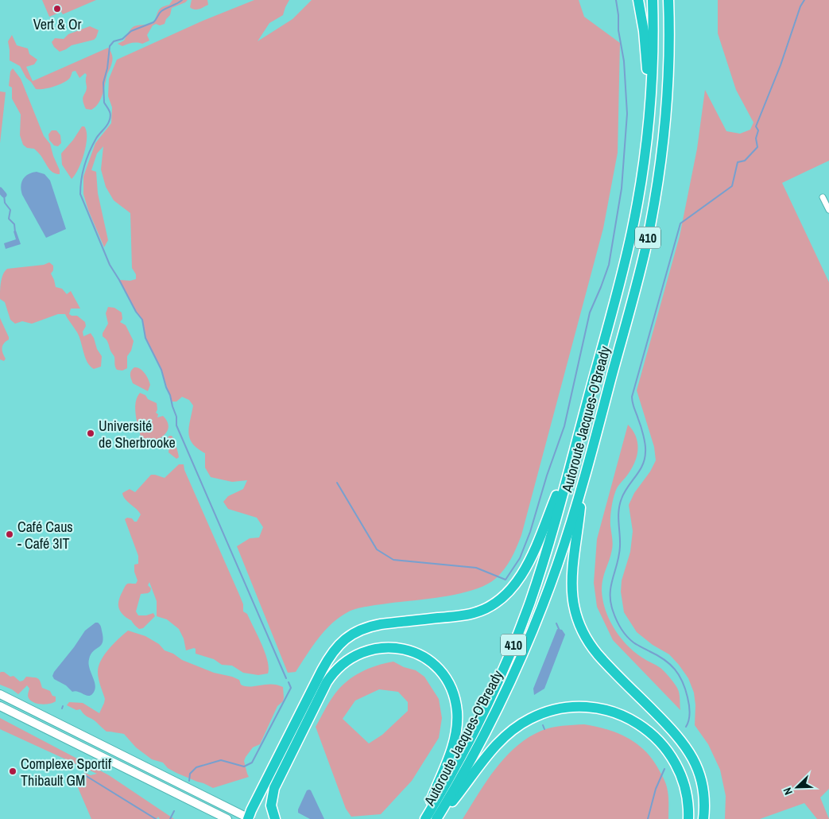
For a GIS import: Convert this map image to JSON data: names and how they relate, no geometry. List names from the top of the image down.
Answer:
{
  "streets": {
    "highway": ["410", "Autoroute Jacques-O'Bready"]
  },
  "places": [
    "Vert & Or",
    "Université de Sherbrooke",
    "Café Caus - Café 3IT",
    "Complexe Sportif Thibault GM"
  ],
  "north": "bottom left"
}
